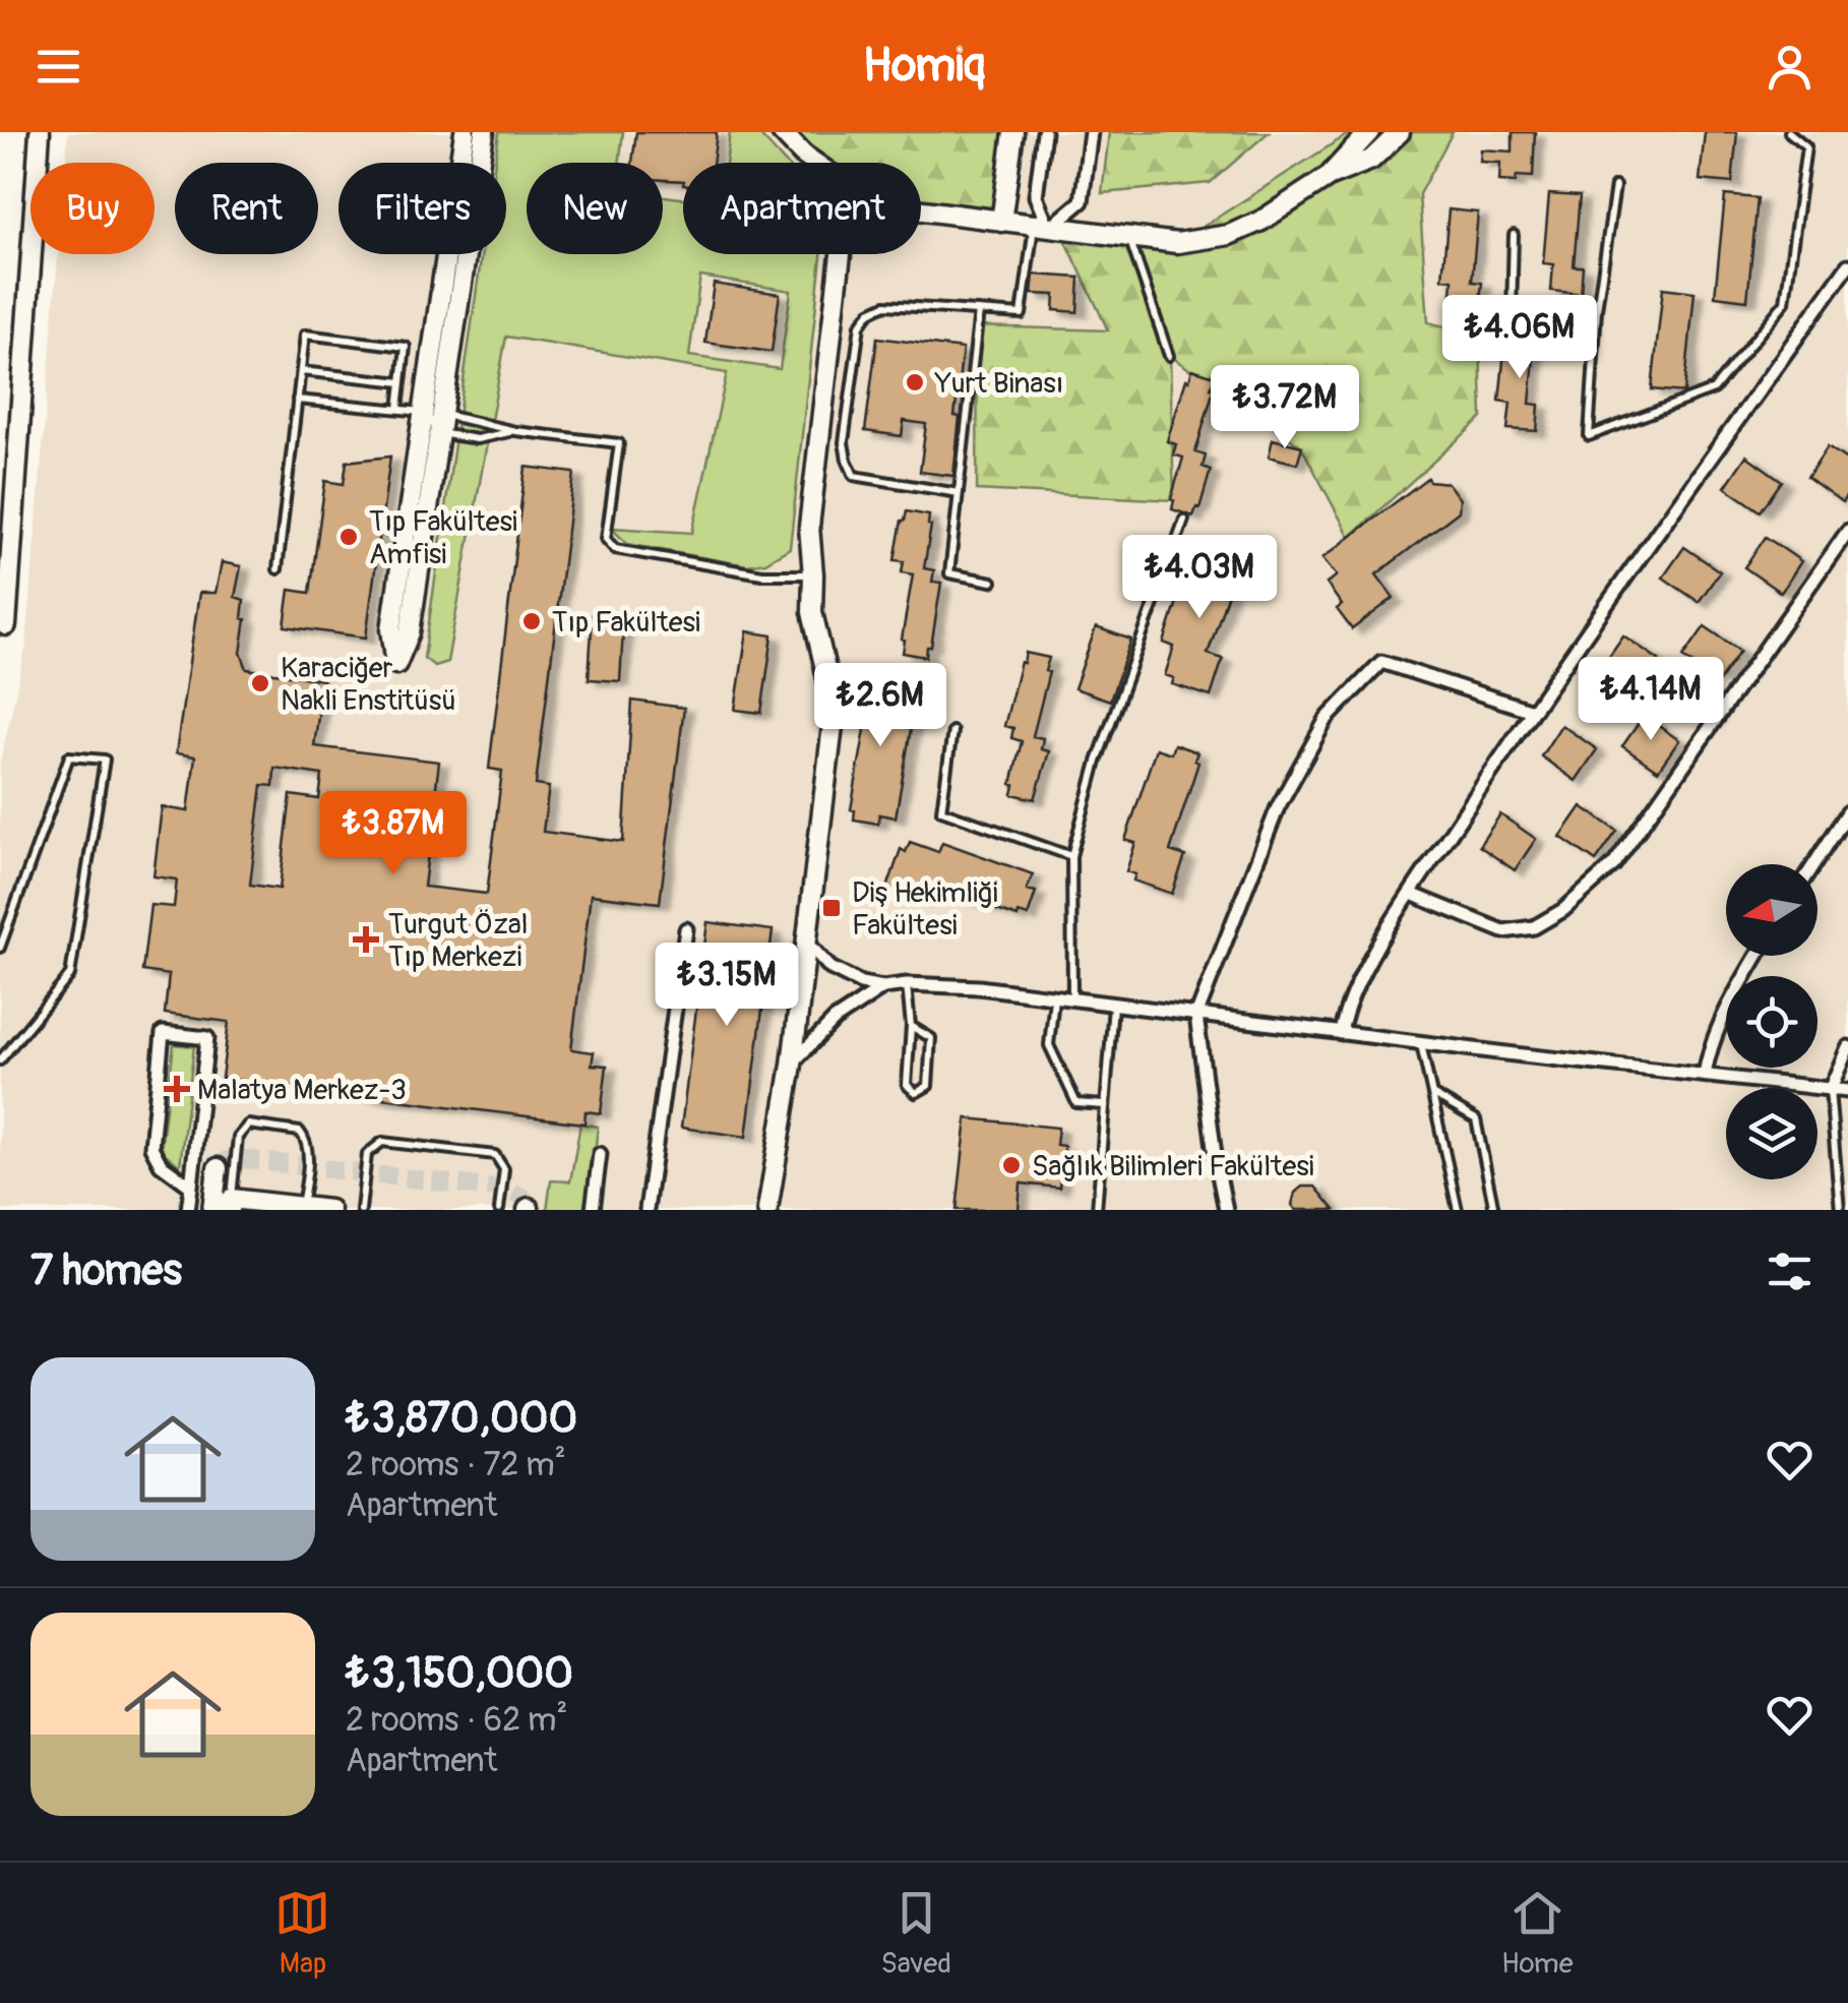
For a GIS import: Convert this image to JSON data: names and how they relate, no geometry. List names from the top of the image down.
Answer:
{
  "places": {
    "other": [
      "Yurt Binası",
      "Tıp Fakültesi Amfisi",
      "Tıp Fakültesi",
      "Karaciğer Nakli Enstitüsü",
      "Sağlık Bilimleri Fakültesi"
    ],
    "transit": ["Diş Hekimliği Fakültesi"],
    "health": ["Turgut Özal Tıp Merkezi", "Malatya Merkez-3"]
  },
  "north": "left",
  "page": {
    "header": "Homiq",
    "chip": [
      "Buy",
      "Rent",
      "Filters",
      "New",
      "Apartment"
    ],
    "price": [
      "₺4.06M",
      "₺3.72M",
      "₺4.03M",
      "₺4.14M",
      "₺2.6M",
      "₺3.87M",
      "₺3.15M"
    ],
    "heading": "7 homes",
    "list": [
      {
        "name": "₺3,870,000",
        "note": "2 rooms · 72 m² · Apartment"
      },
      {
        "name": "₺3,150,000",
        "note": "2 rooms · 62 m² · Apartment"
      }
    ],
    "tabs": ["Map", "Saved", "Home"]
  }
}
